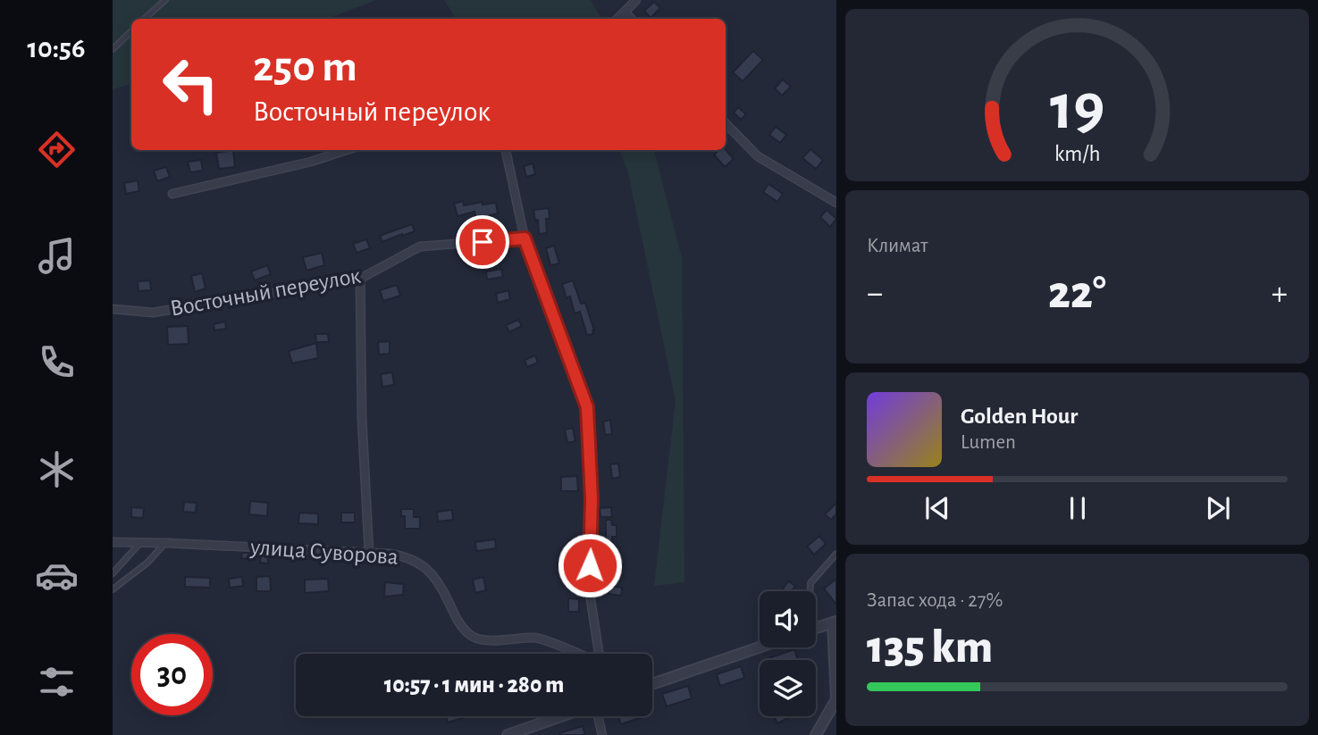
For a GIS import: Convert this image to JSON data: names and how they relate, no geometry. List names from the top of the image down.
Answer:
{
  "streets": {
    "street": ["Восточный переулок", "улица Суворова"]
  },
  "page": {
    "tabs": "10:56",
    "turn": ["250 m", "Восточный переулок"],
    "tile": [
      "Климат",
      ["Запас хода · 27%", "135 km"]
    ],
    "heat": ["−", "22°", "+"],
    "song": ["Golden Hour", "Lumen"],
    "limit": "30",
    "trip": "10:57 · 1 мин · 280 m",
    "gauge": ["19", "km/h"]
  }
}
